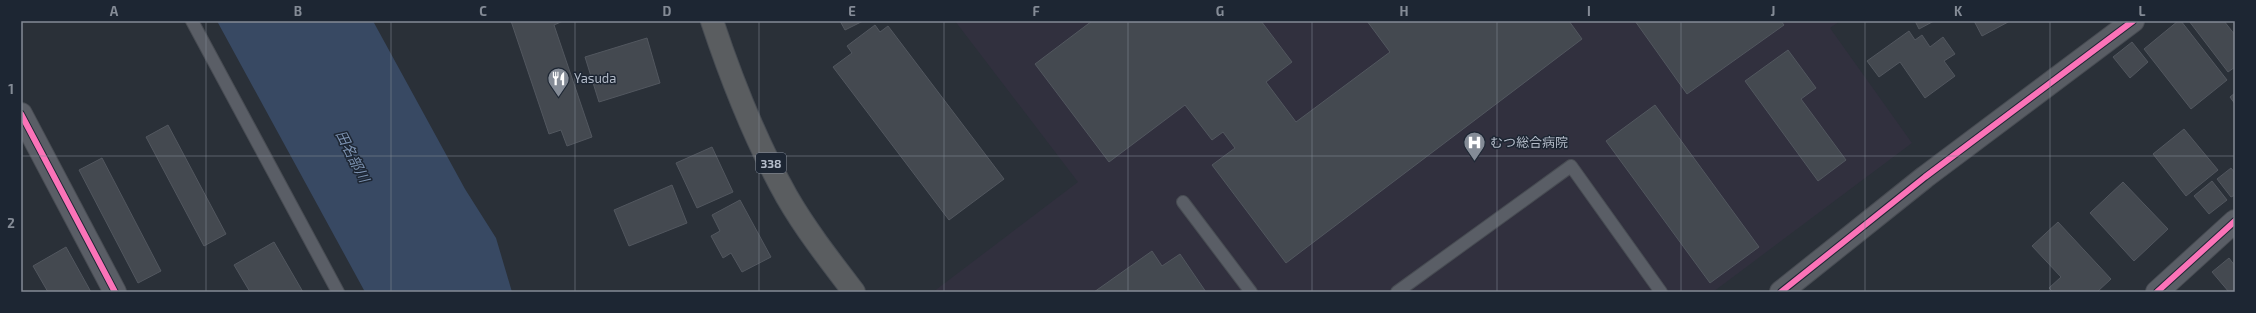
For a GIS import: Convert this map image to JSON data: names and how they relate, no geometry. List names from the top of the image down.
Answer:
{
  "streets": {
    "highway": ["338"]
  },
  "water": ["田名部川"],
  "places": {
    "restaurant": ["Yasuda"],
    "hospital": ["むつ総合病院"]
  },
  "grid": {
    "columns": [
      "A",
      "B",
      "C",
      "D",
      "E",
      "F",
      "G",
      "H",
      "I",
      "J",
      "K",
      "L"
    ],
    "rows": ["1", "2"]
  }
}
